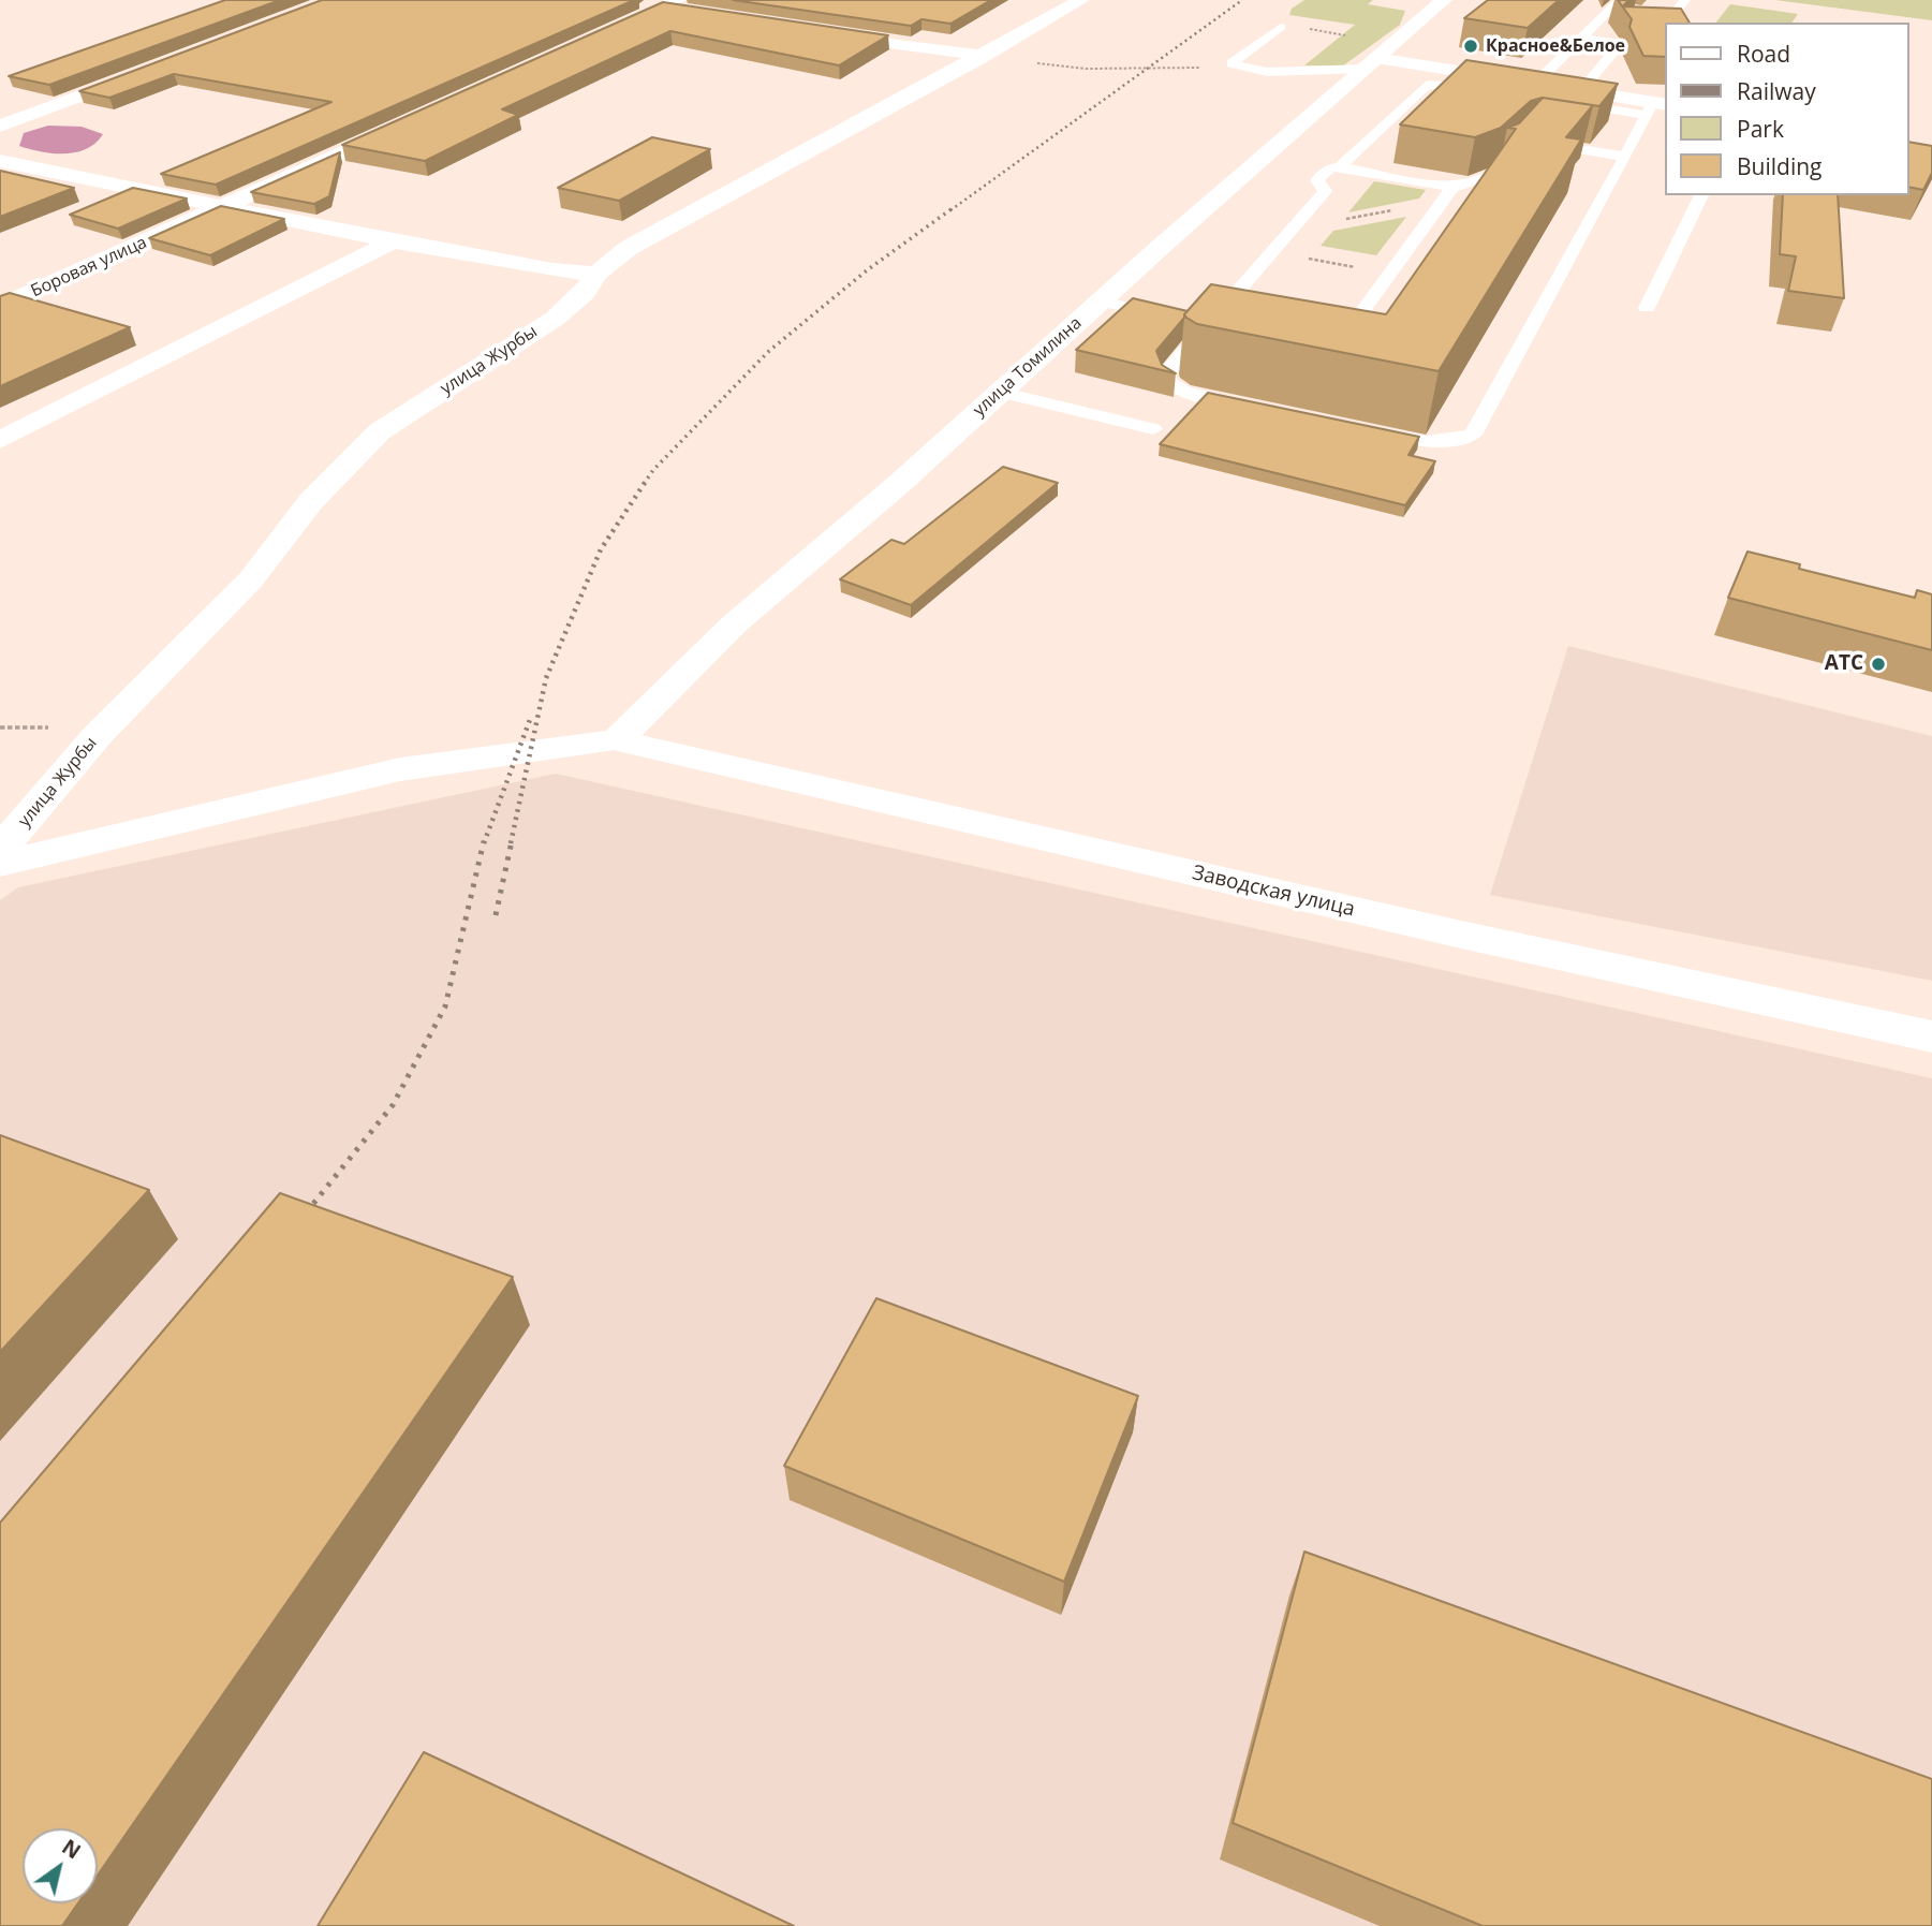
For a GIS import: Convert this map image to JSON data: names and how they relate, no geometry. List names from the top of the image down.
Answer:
{
  "streets": {
    "street": [
      "Боровая улица",
      "улица Журбы",
      "улица Томилина",
      "Заводская улица"
    ]
  },
  "crossings": [
    ["улица Томилина", "Заводская улица"]
  ],
  "places": ["Красное&Белое", "АТС"],
  "legend": [
    "Road",
    "Railway",
    "Park",
    "Building"
  ],
  "north": "top right"
}
